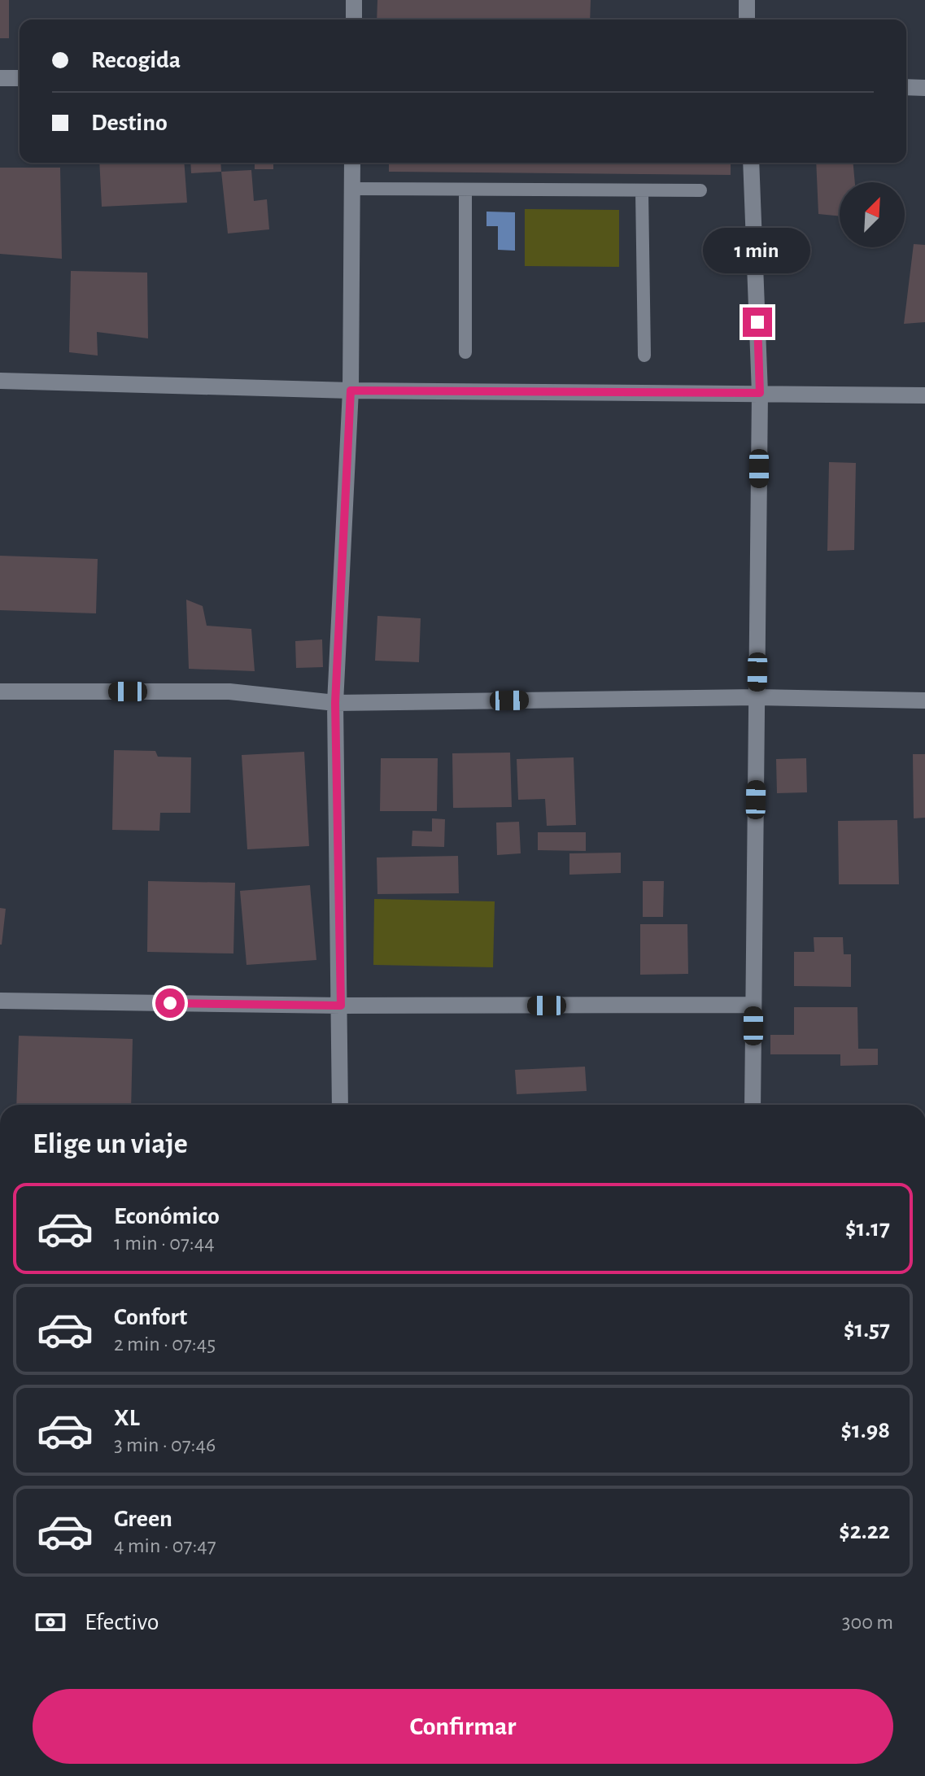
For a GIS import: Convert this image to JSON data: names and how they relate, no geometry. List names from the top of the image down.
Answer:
{
  "north": "top right",
  "page": {
    "banner": ["Recogida", "Destino"],
    "bubble": "1 min",
    "heading": "Elige un viaje",
    "list": [
      {
        "name": "Económico",
        "note": "1 min · 07:44",
        "value": "$1.17"
      },
      {
        "name": "Confort",
        "note": "2 min · 07:45",
        "value": "$1.57"
      },
      {
        "name": "XL",
        "note": "3 min · 07:46",
        "value": "$1.98"
      },
      {
        "name": "Green",
        "note": "4 min · 07:47",
        "value": "$2.22"
      }
    ],
    "pay": ["Efectivo", "300 m"],
    "buttons": "Confirmar"
  }
}
